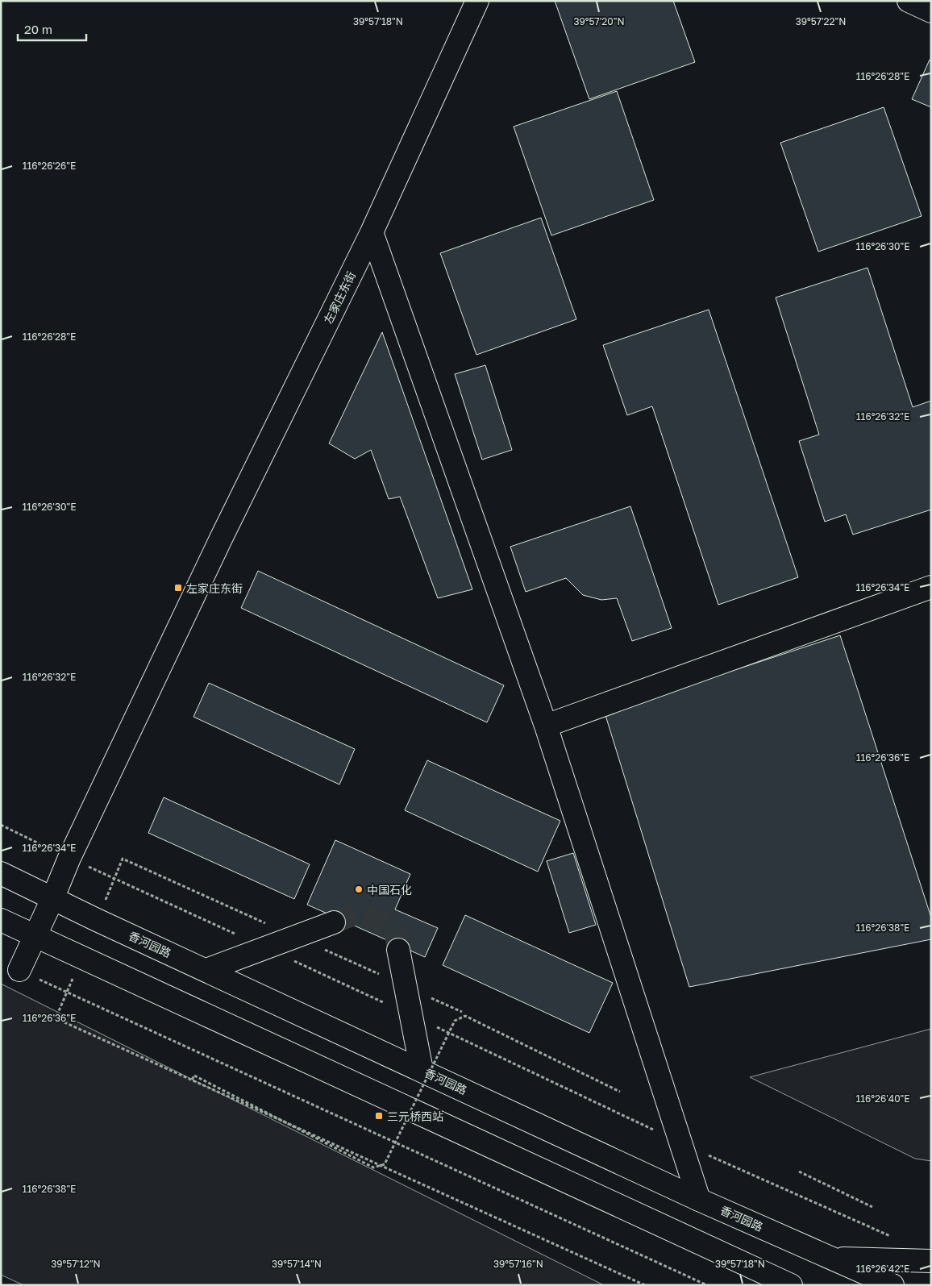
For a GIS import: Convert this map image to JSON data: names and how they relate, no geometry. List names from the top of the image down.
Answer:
{
  "streets": {
    "main road": ["左家庄东街", "香河园路"]
  },
  "crossings": [
    ["左家庄东街", "香河园路"]
  ],
  "places": {
    "transit": ["左家庄东街", "三元桥西站"],
    "other": ["中国石化"]
  },
  "scale_bar": "20 m",
  "coordinates": [
    "39°57'18\"N",
    "39°57'20\"N",
    "39°57'22\"N",
    "116°26'28\"E",
    "116°26'26\"E",
    "116°26'30\"E",
    "116°26'32\"E",
    "116°26'34\"E",
    "116°26'36\"E",
    "116°26'38\"E",
    "116°26'40\"E",
    "39°57'12\"N",
    "39°57'14\"N",
    "39°57'16\"N",
    "116°26'42\"E"
  ]
}
